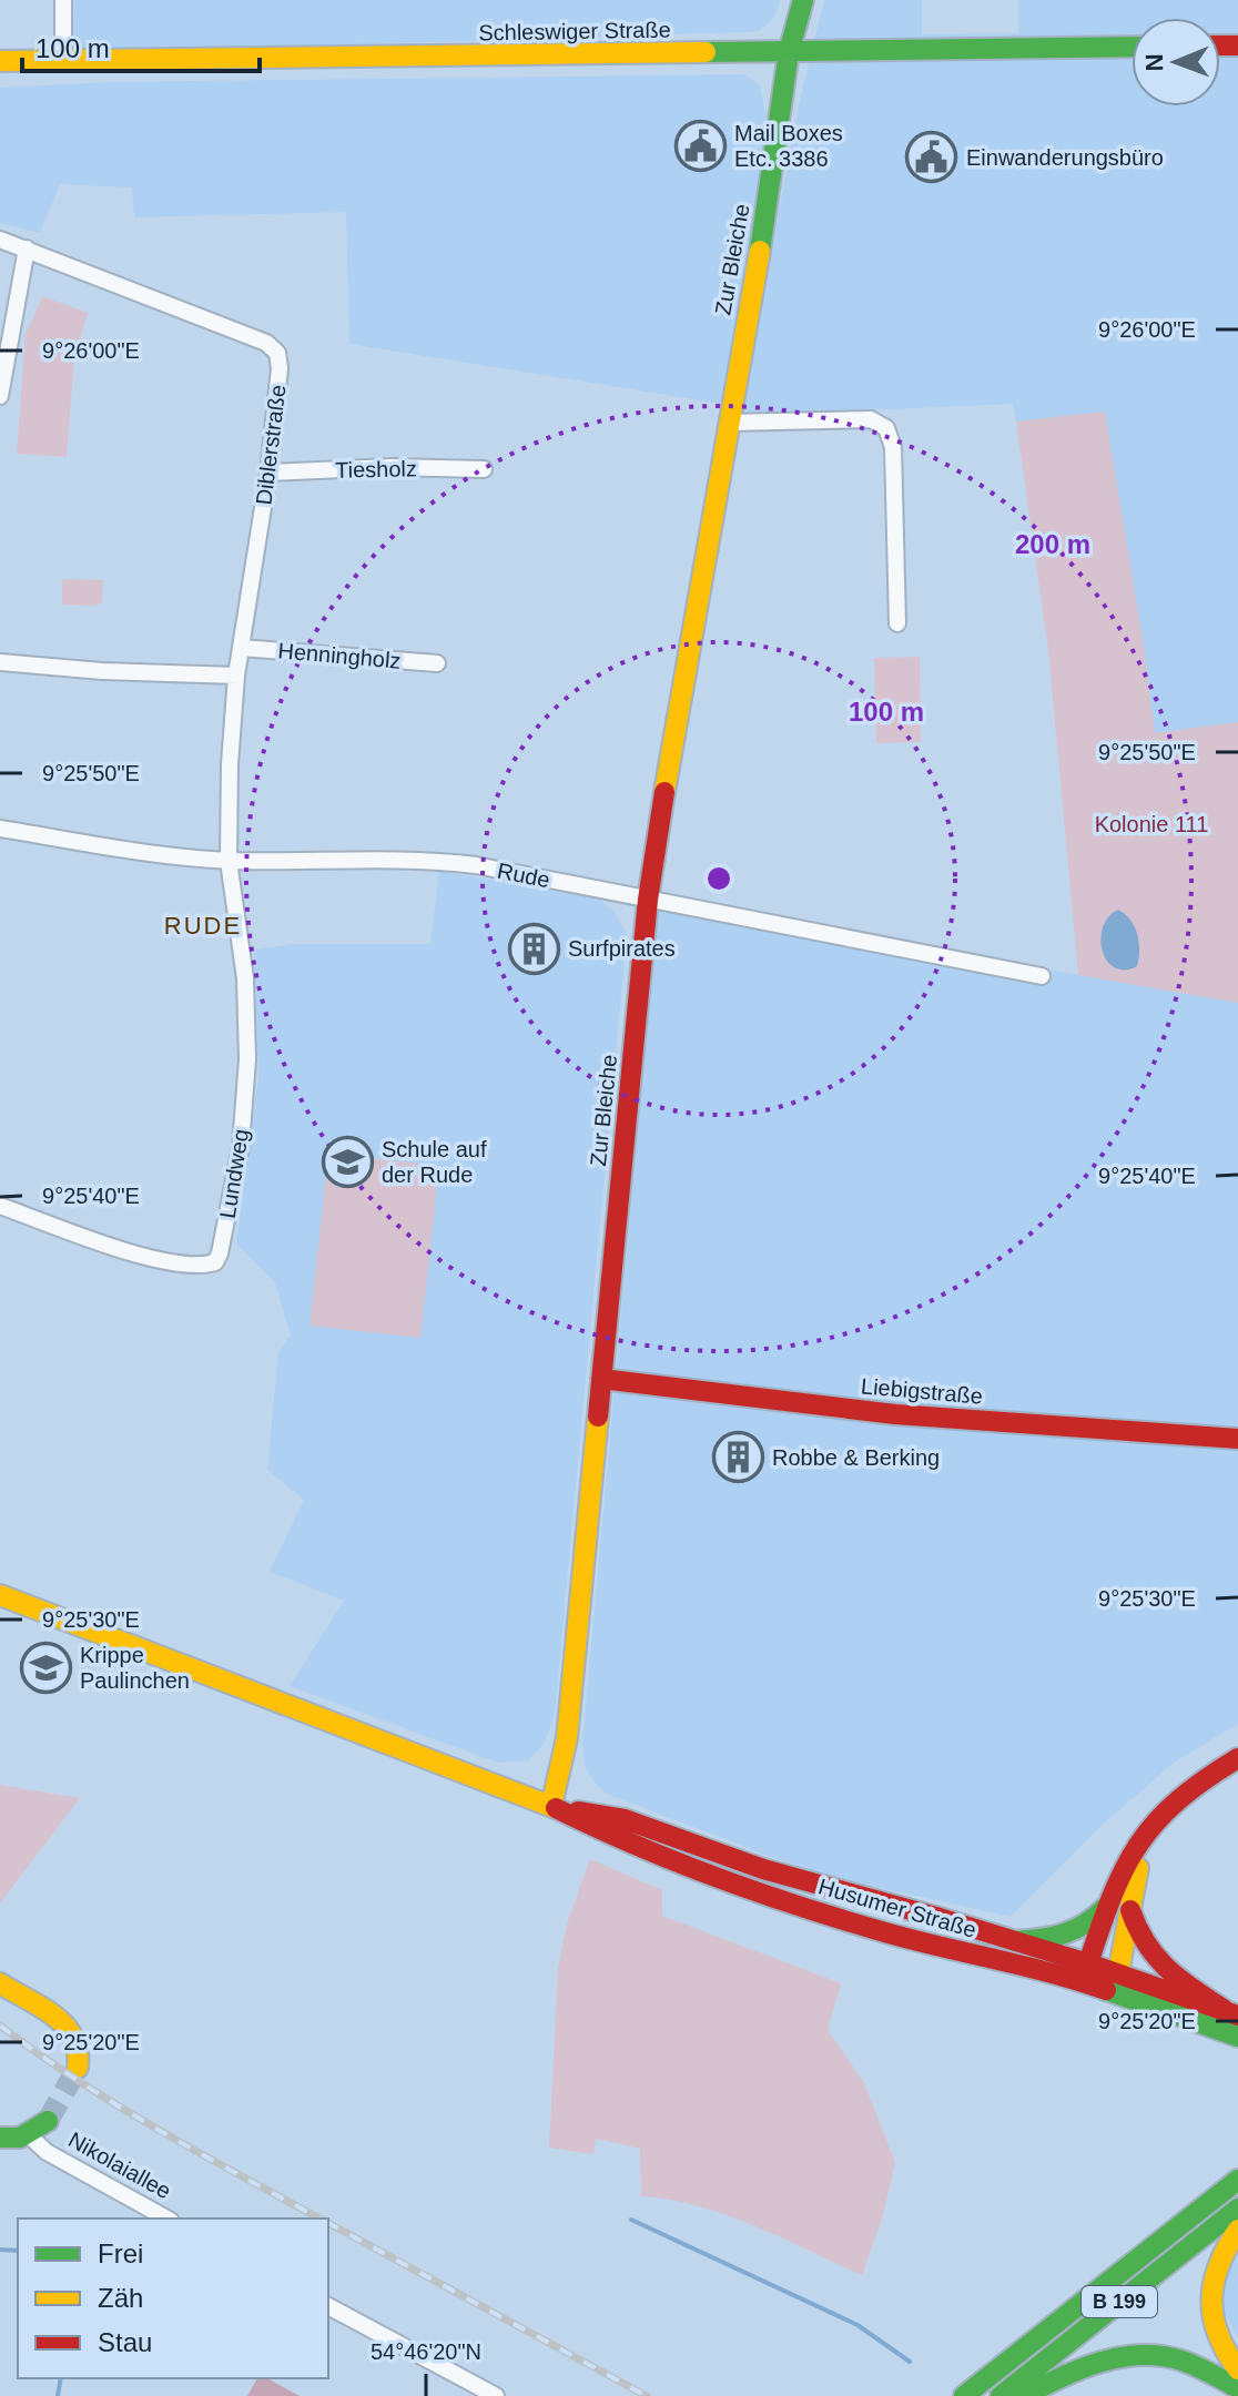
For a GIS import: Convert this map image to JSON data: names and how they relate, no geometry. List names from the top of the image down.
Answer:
{
  "streets": {
    "main road": [
      "Schleswiger Straße",
      "Zur Bleiche",
      "Liebigstraße",
      "Husumer Straße",
      "B 199"
    ],
    "street": [
      "Diblerstraße",
      "Tiesholz",
      "Henningholz",
      "Rude",
      "Lundweg",
      "Nikolaiallee"
    ]
  },
  "crossings": [
    ["Schleswiger Straße", "Zur Bleiche"],
    ["Zur Bleiche", "Rude"],
    ["Zur Bleiche", "Liebigstraße"],
    ["Zur Bleiche", "Husumer Straße"],
    ["Diblerstraße", "Tiesholz"],
    ["Diblerstraße", "Henningholz"],
    ["Diblerstraße", "Rude"],
    ["Diblerstraße", "Lundweg"],
    ["Rude", "Lundweg"]
  ],
  "districts": ["RUDE"],
  "parks": ["Kolonie 111"],
  "places": {
    "public building": ["Mail Boxes Etc. 3386", "Einwanderungsbüro"],
    "building": ["Surfpirates", "Robbe & Berking"],
    "school or university": ["Schule auf der Rude", "Krippe Paulinchen"]
  },
  "legend": ["Frei", "Zäh", "Stau"],
  "scale_bar": "100 m",
  "north": "left",
  "coordinates": [
    "9°26'00\"E",
    "9°25'50\"E",
    "9°25'40\"E",
    "9°25'30\"E",
    "9°25'20\"E",
    "54°46'20\"N"
  ],
  "rings": ["200 m", "100 m"]
}
